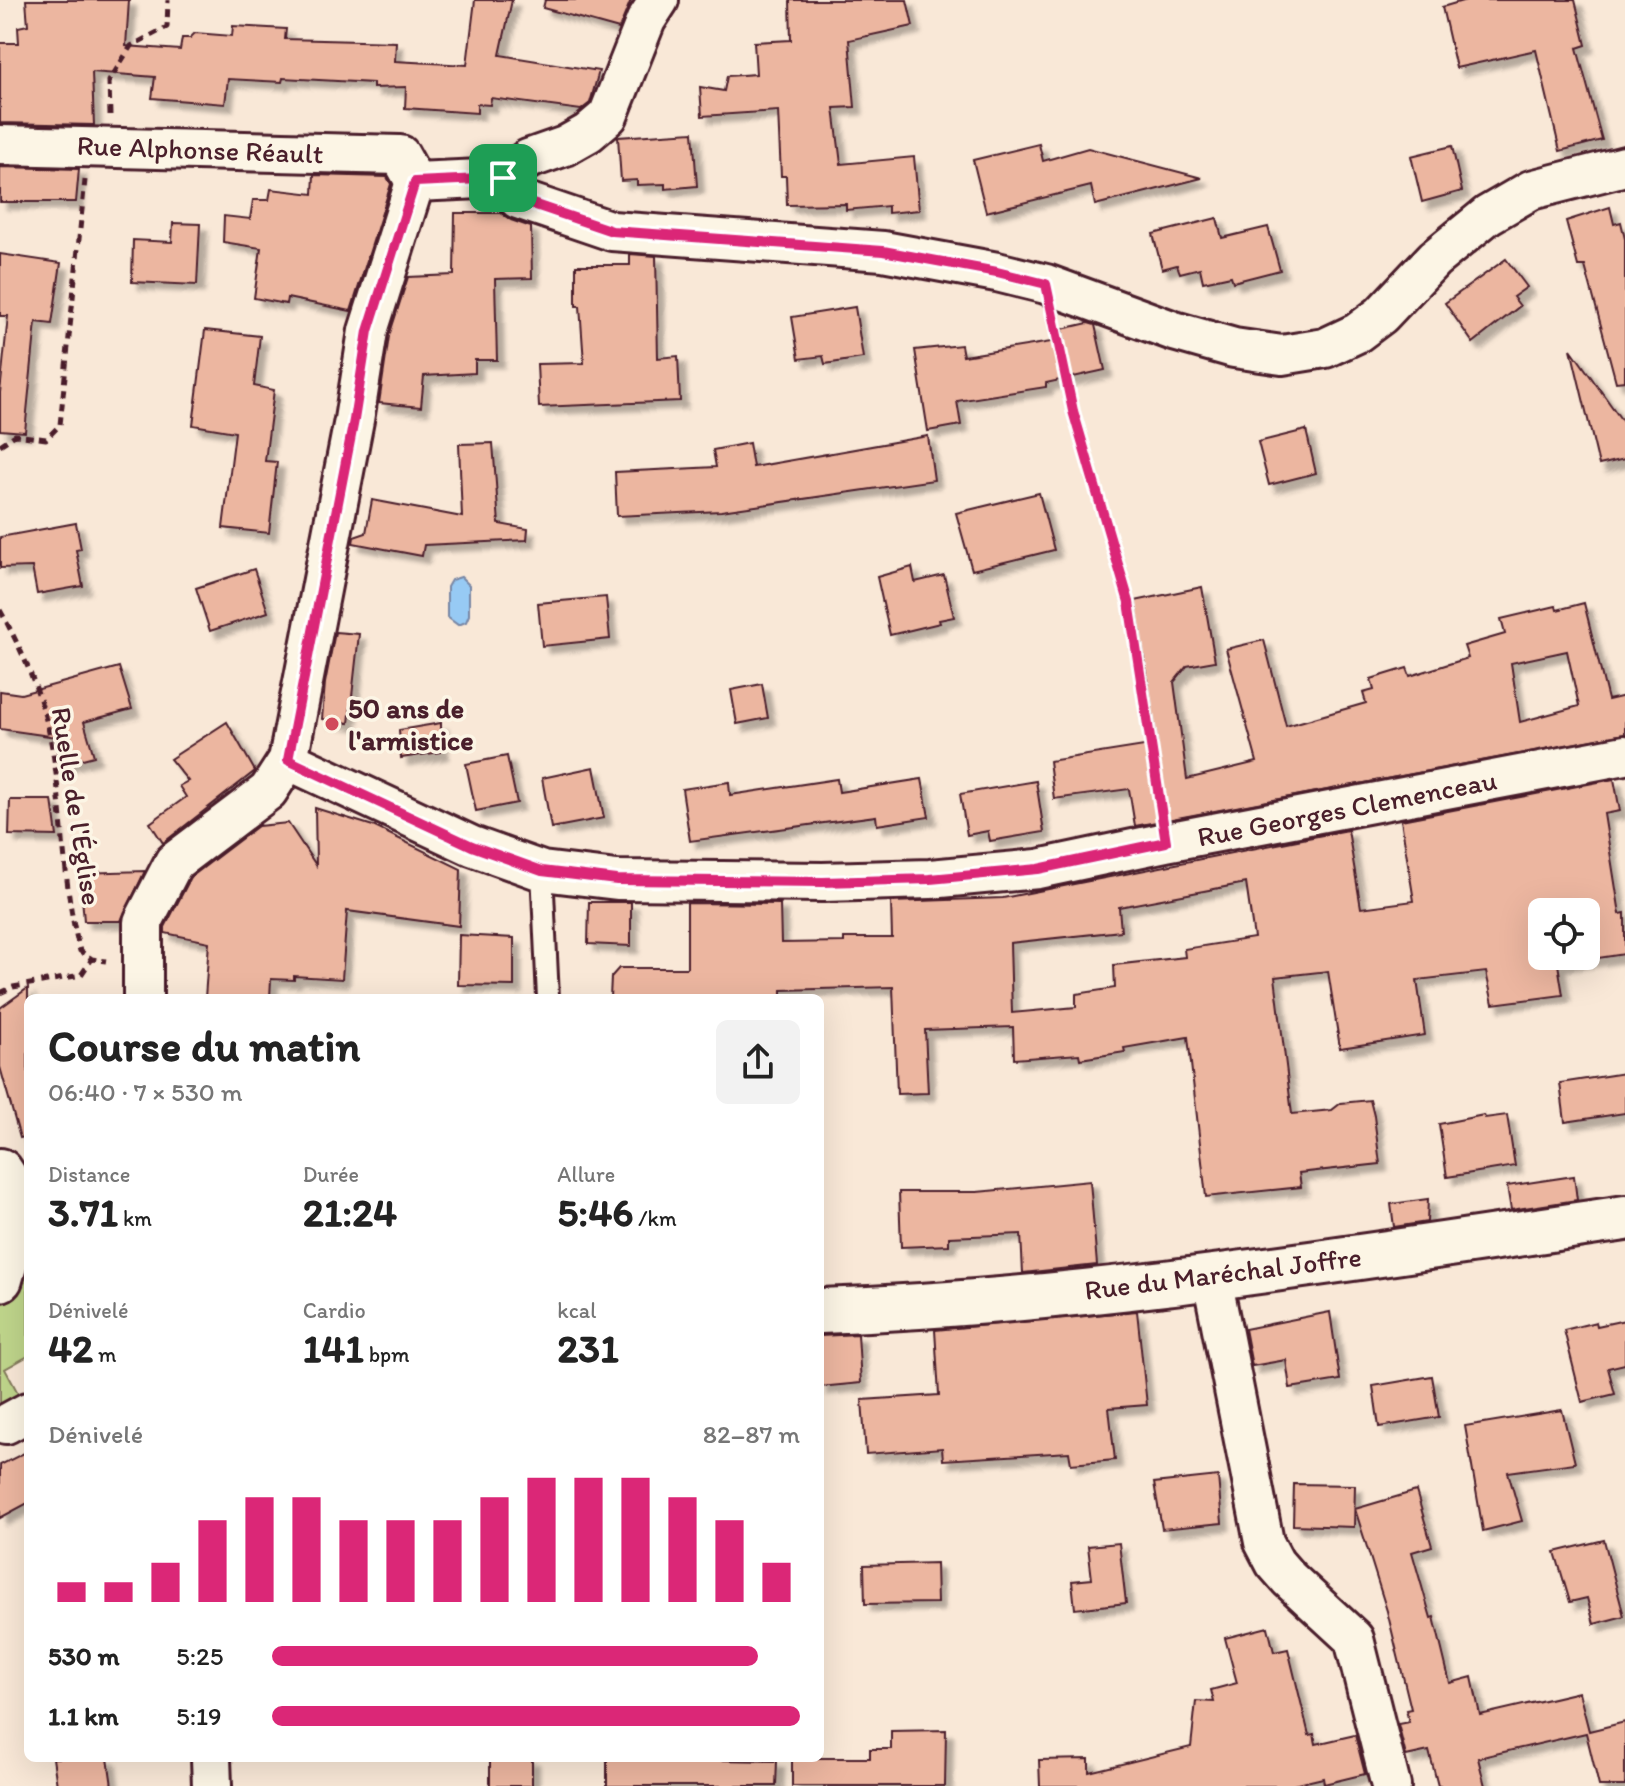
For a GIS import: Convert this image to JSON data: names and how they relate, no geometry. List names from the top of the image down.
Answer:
{
  "streets": {
    "street": ["Rue Alphonse Réault", "Rue Georges Clemenceau", "Rue du Maréchal Joffre"],
    "path": ["Ruelle de l'Église"]
  },
  "places": ["50 ans de l'armistice"],
  "page": {
    "heading": ["Course du matin", "06:40 · 7 × 530 m"],
    "stats": [
      ["Distance", "3.71 km"],
      ["Durée", "21:24"],
      ["Allure", "5:46 /km"],
      ["Dénivelé", "42 m"],
      ["Cardio", "141 bpm"],
      ["kcal", "231"]
    ],
    "chart": ["Dénivelé", "82–87 m"],
    "list": [
      {
        "name": "530 m",
        "note": "5:25"
      },
      {
        "name": "1.1 km",
        "note": "5:19"
      }
    ]
  }
}
